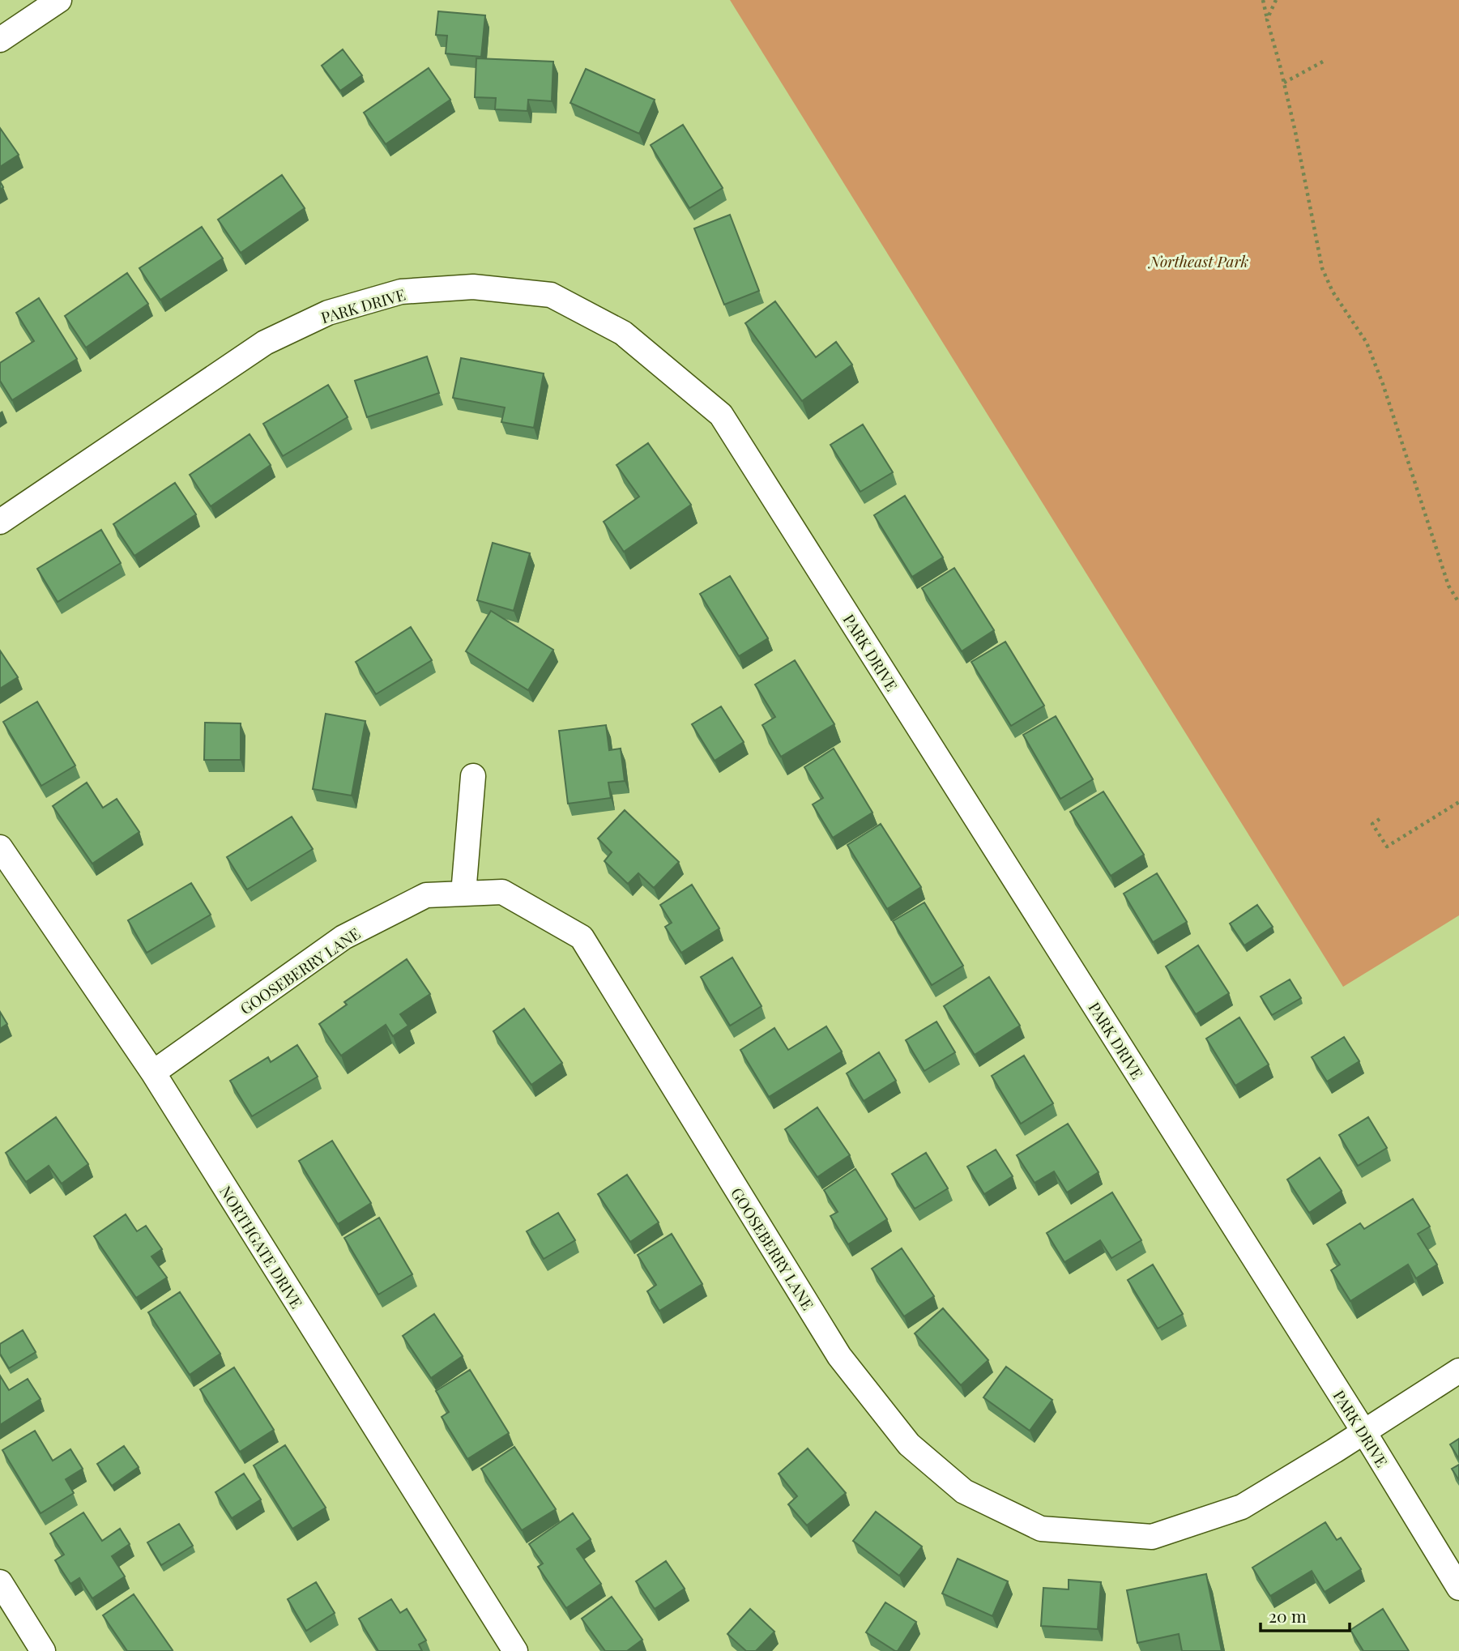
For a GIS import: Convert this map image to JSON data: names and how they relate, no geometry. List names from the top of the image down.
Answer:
{
  "streets": {
    "street": ["PARK DRIVE", "GOOSEBERRY LANE", "NORTHGATE DRIVE"]
  },
  "crossings": [
    ["PARK DRIVE", "GOOSEBERRY LANE"],
    ["GOOSEBERRY LANE", "NORTHGATE DRIVE"]
  ],
  "parks": ["Northeast Park"],
  "scale_bar": "20 m"
}
